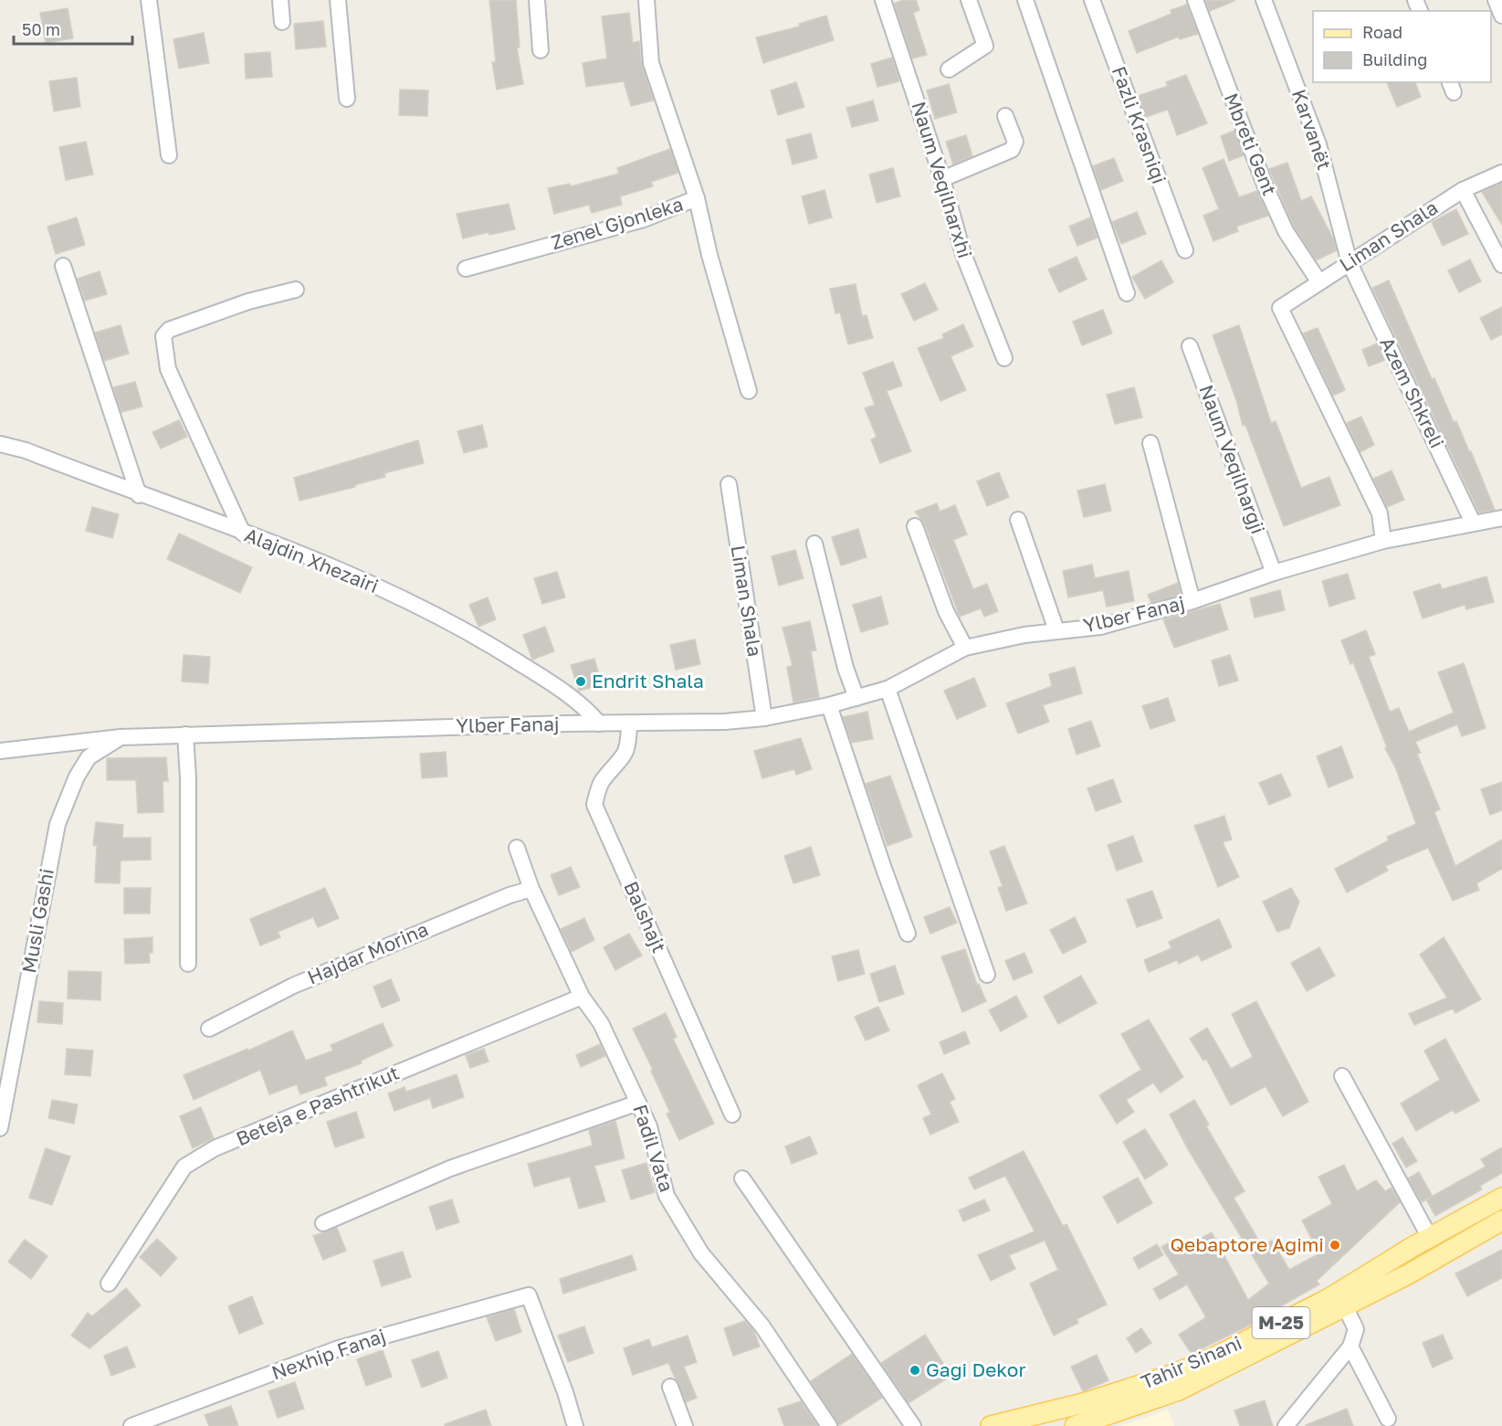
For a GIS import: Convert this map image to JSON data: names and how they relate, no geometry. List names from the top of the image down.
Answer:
{
  "streets": {
    "main road": ["M-25", "Tahir Sinani"],
    "street": [
      "Fazli Krasniqi",
      "Karvanët",
      "Mbreti Gent",
      "Naum Veqilharxhi",
      "Zenel Gjonleka",
      "Liman Shala",
      "Azem Shkreli",
      "Naum Veqilhargji",
      "Alajdin Xhezairi",
      "Ylber Fanaj",
      "Balshajt",
      "Musli Gashi",
      "Hajdar Morina",
      "Beteja e Pashtrikut",
      "Fadil Vata",
      "Nexhip Fanaj"
    ]
  },
  "crossings": [
    ["Karvanët", "Liman Shala"],
    ["Karvanët", "Azem Shkreli"],
    ["Mbreti Gent", "Liman Shala"],
    ["Liman Shala", "Azem Shkreli"],
    ["Liman Shala", "Ylber Fanaj"],
    ["Azem Shkreli", "Ylber Fanaj"],
    ["Naum Veqilhargji", "Ylber Fanaj"],
    ["Alajdin Xhezairi", "Ylber Fanaj"],
    ["Ylber Fanaj", "Balshajt"],
    ["Ylber Fanaj", "Musli Gashi"],
    ["Hajdar Morina", "Fadil Vata"],
    ["Beteja e Pashtrikut", "Fadil Vata"]
  ],
  "places": ["Endrit Shala", "Qebaptore Agimi", "Gagi Dekor"],
  "legend": ["Road", "Building"],
  "scale_bar": "50 m"
}
